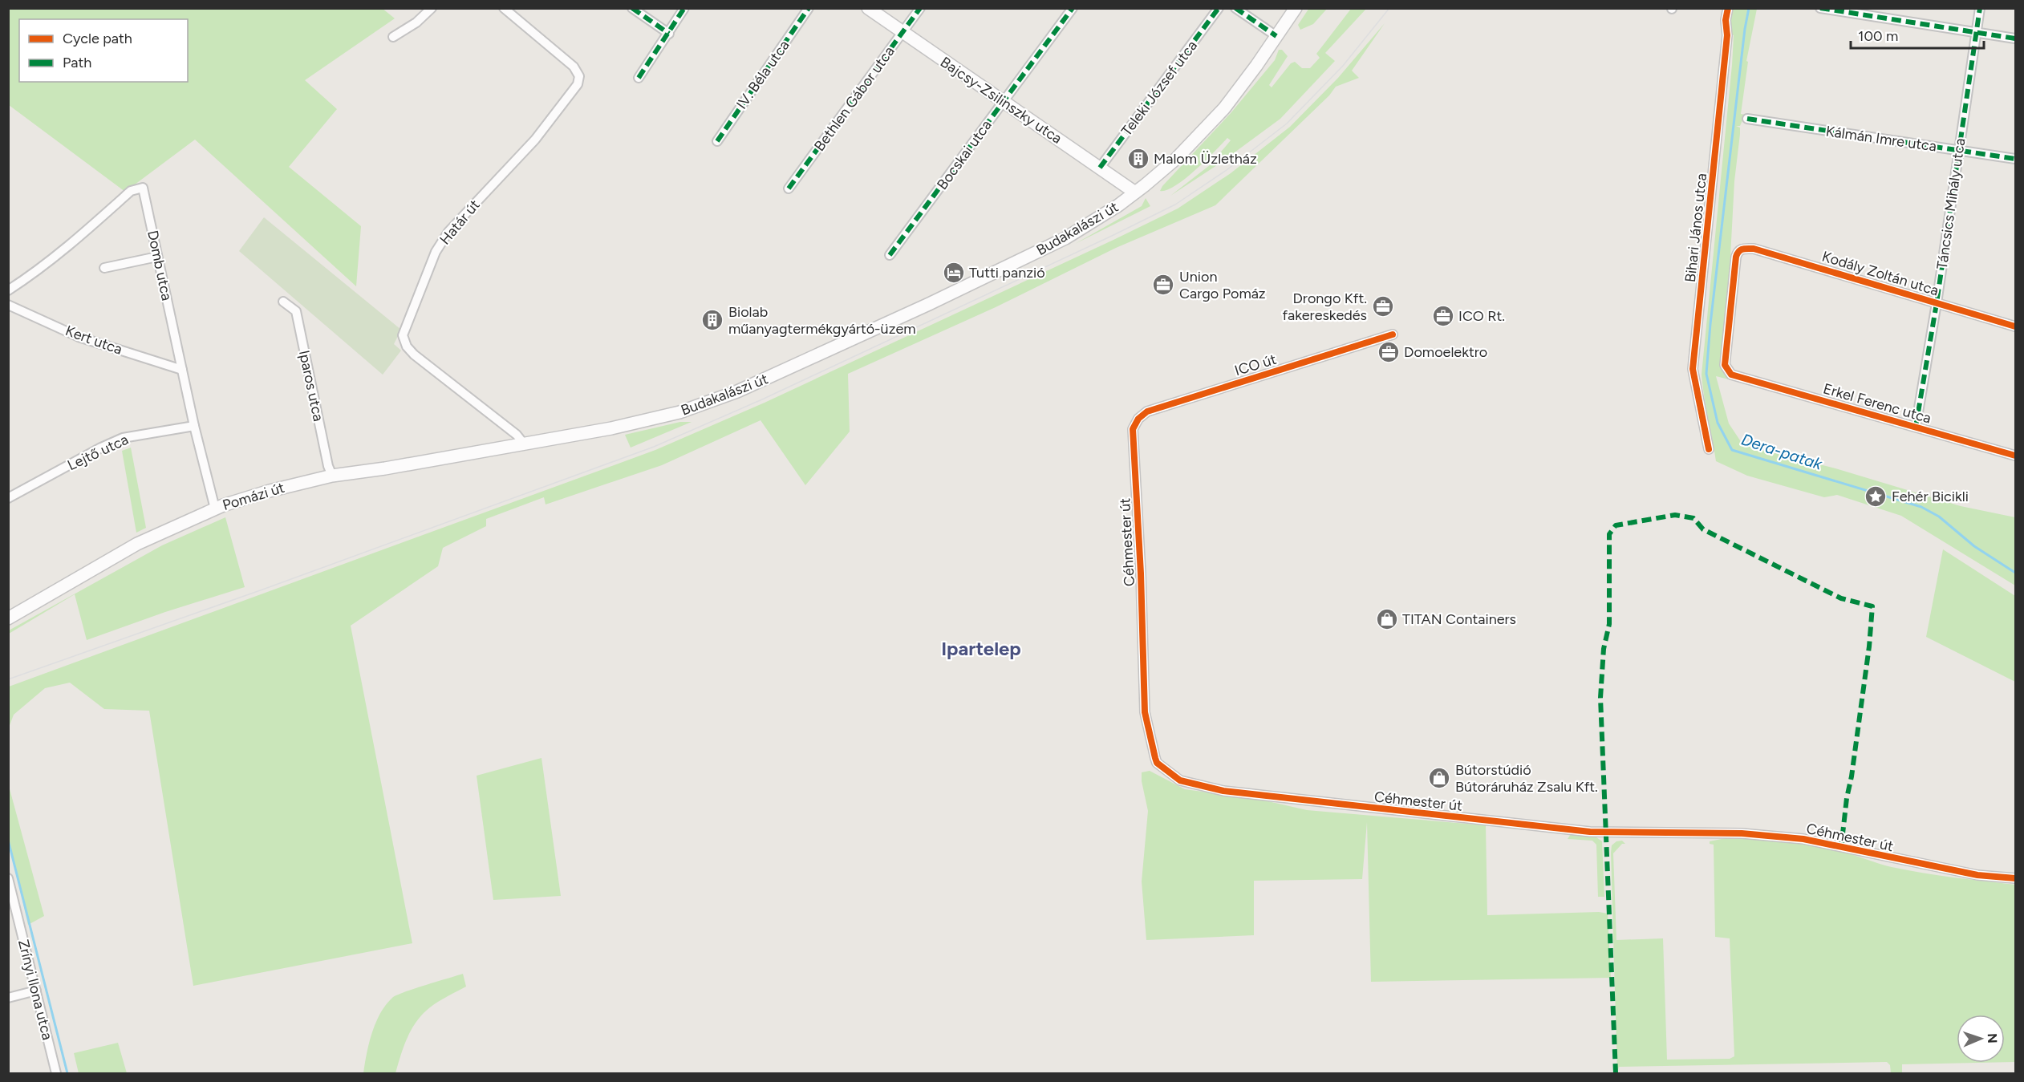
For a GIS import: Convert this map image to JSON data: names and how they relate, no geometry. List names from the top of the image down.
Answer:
{
  "streets": {
    "main road": ["Bajcsy-Zsilinszky utca", "Budakalászi út", "Pomázi út"],
    "street": [
      "IV. Béla utca",
      "Teleki József utca",
      "Bethlen Gábor utca",
      "Kálmán Imre utca",
      "Bocskai utca",
      "Táncsics Mihály utca",
      "Határ út",
      "Bihari János utca",
      "Domb utca",
      "Kodály Zoltán utca",
      "Kert utca",
      "ICO út",
      "Iparos utca",
      "Erkel Ferenc utca",
      "Lejtő utca",
      "Céhmester út",
      "Zrínyi Ilona utca"
    ]
  },
  "crossings": [
    ["Teleki József utca", "Bajcsy-Zsilinszky utca"],
    ["Bethlen Gábor utca", "Bajcsy-Zsilinszky utca"],
    ["Bajcsy-Zsilinszky utca", "Bocskai utca"],
    ["Bajcsy-Zsilinszky utca", "Budakalászi út"],
    ["Kálmán Imre utca", "Táncsics Mihály utca"],
    ["Táncsics Mihály utca", "Kodály Zoltán utca"],
    ["Táncsics Mihály utca", "Erkel Ferenc utca"],
    ["Határ út", "Budakalászi út"],
    ["Határ út", "Pomázi út"],
    ["Budakalászi út", "Pomázi út"],
    ["Domb utca", "Kert utca"],
    ["Domb utca", "Lejtő utca"],
    ["Domb utca", "Pomázi út"],
    ["Kodály Zoltán utca", "Erkel Ferenc utca"],
    ["ICO út", "Céhmester út"],
    ["Iparos utca", "Pomázi út"]
  ],
  "districts": ["Ipartelep"],
  "water": ["Dera-patak"],
  "places": {
    "building": ["Malom Üzletház", "Biolab műanyagtermékgyártó-üzem"],
    "hotel": ["Tutti panzió"],
    "office": [
      "Union Cargo Pomáz",
      "Drongo Kft. fakereskedés",
      "ICO Rt.",
      "Domoelektro"
    ],
    "place": ["Fehér Bicikli"],
    "shop": ["TITAN Containers", "Bútorstúdió Bútoráruház Zsalu Kft."]
  },
  "legend": ["Cycle path", "Path"],
  "scale_bar": "100 m",
  "north": "right"
}
